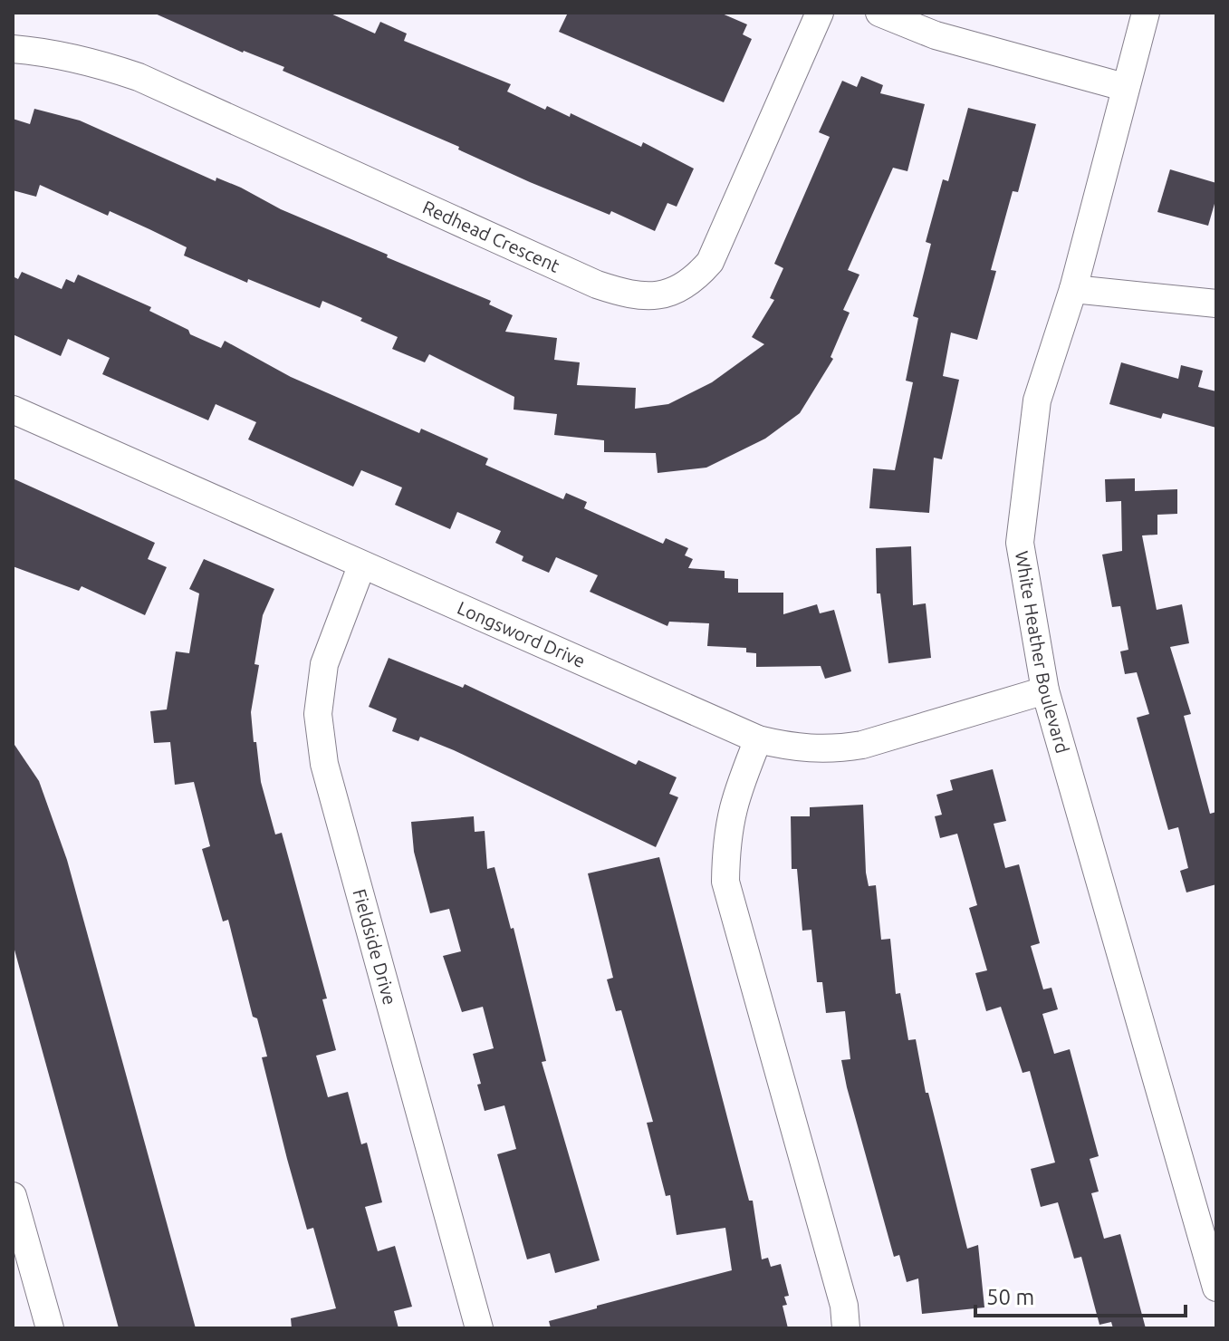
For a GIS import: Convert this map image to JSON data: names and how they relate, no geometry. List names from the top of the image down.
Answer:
{
  "streets": {
    "street": [
      "Redhead Crescent",
      "Longsword Drive",
      "White Heather Boulevard",
      "Fieldside Drive"
    ]
  },
  "crossings": [
    ["Longsword Drive", "White Heather Boulevard"],
    ["Longsword Drive", "Fieldside Drive"]
  ],
  "scale_bar": "50 m"
}
